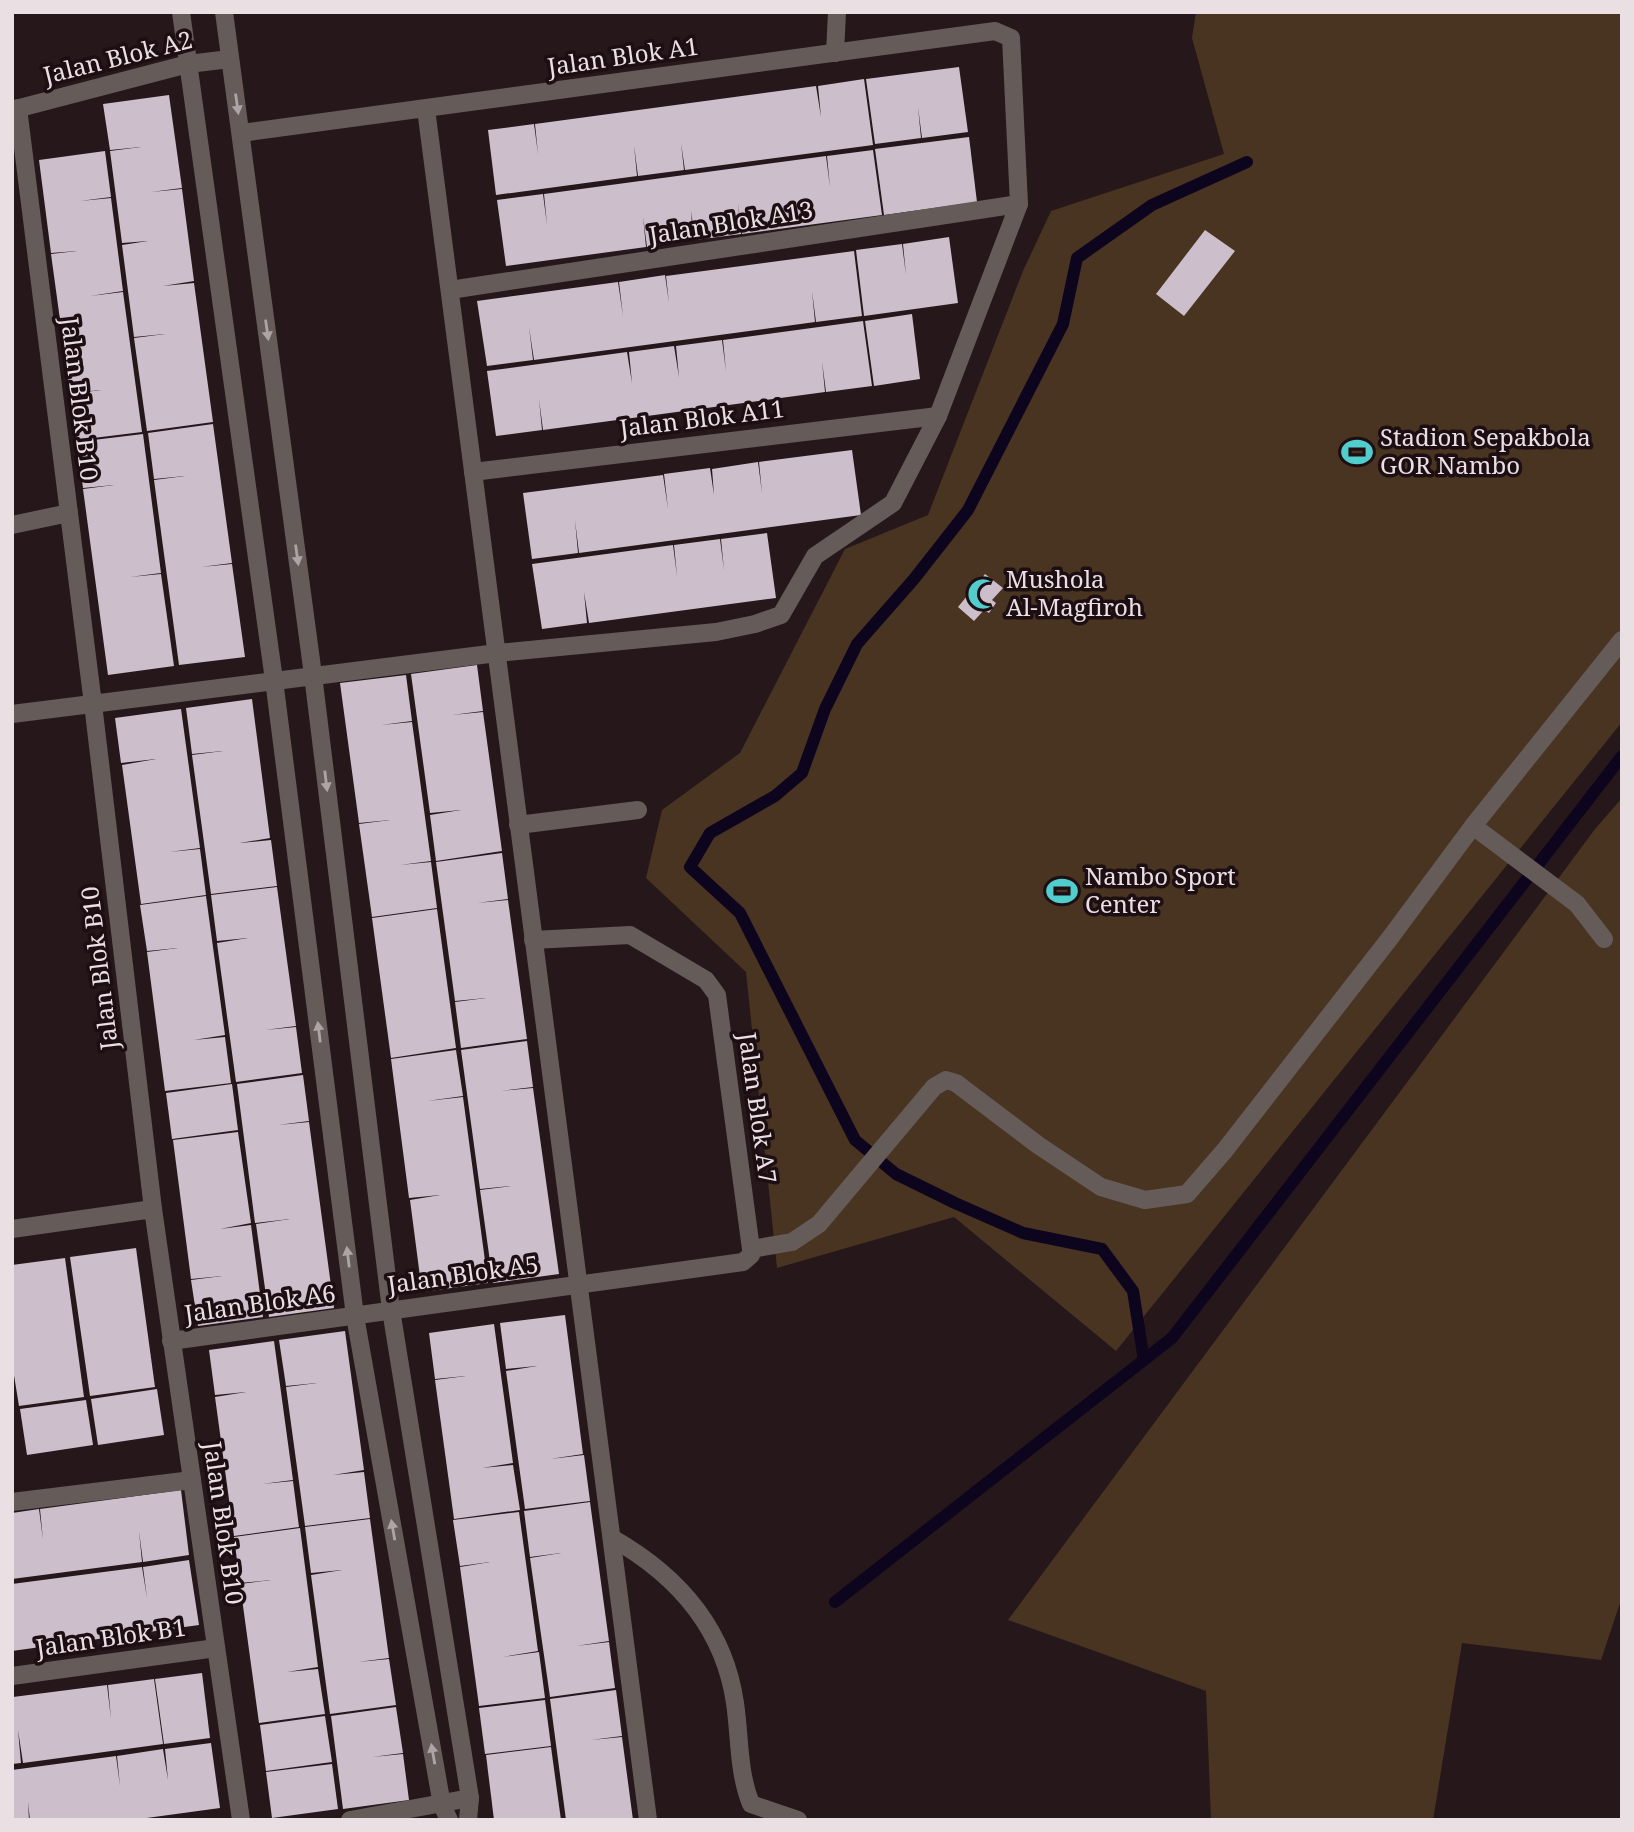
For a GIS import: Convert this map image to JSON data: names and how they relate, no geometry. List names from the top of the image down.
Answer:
{
  "streets": {
    "street": [
      "Jalan Blok A1",
      "Jalan Blok A2",
      "Jalan Blok A13",
      "Jalan Blok B10",
      "Jalan Blok A11",
      "Jalan Blok A7",
      "Jalan Blok A5",
      "Jalan Blok A6",
      "Jalan Blok B1"
    ]
  },
  "crossings": [
    ["Jalan Blok A1", "Jalan Blok A13"],
    ["Jalan Blok A2", "Jalan Blok B10"],
    ["Jalan Blok B10", "Jalan Blok A6"],
    ["Jalan Blok B10", "Jalan Blok B1"],
    ["Jalan Blok A5", "Jalan Blok A6"]
  ],
  "places": {
    "sports": ["Stadion Sepakbola GOR Nambo", "Nambo Sport Center"],
    "mosque": ["Mushola Al-Magfiroh"]
  }
}
